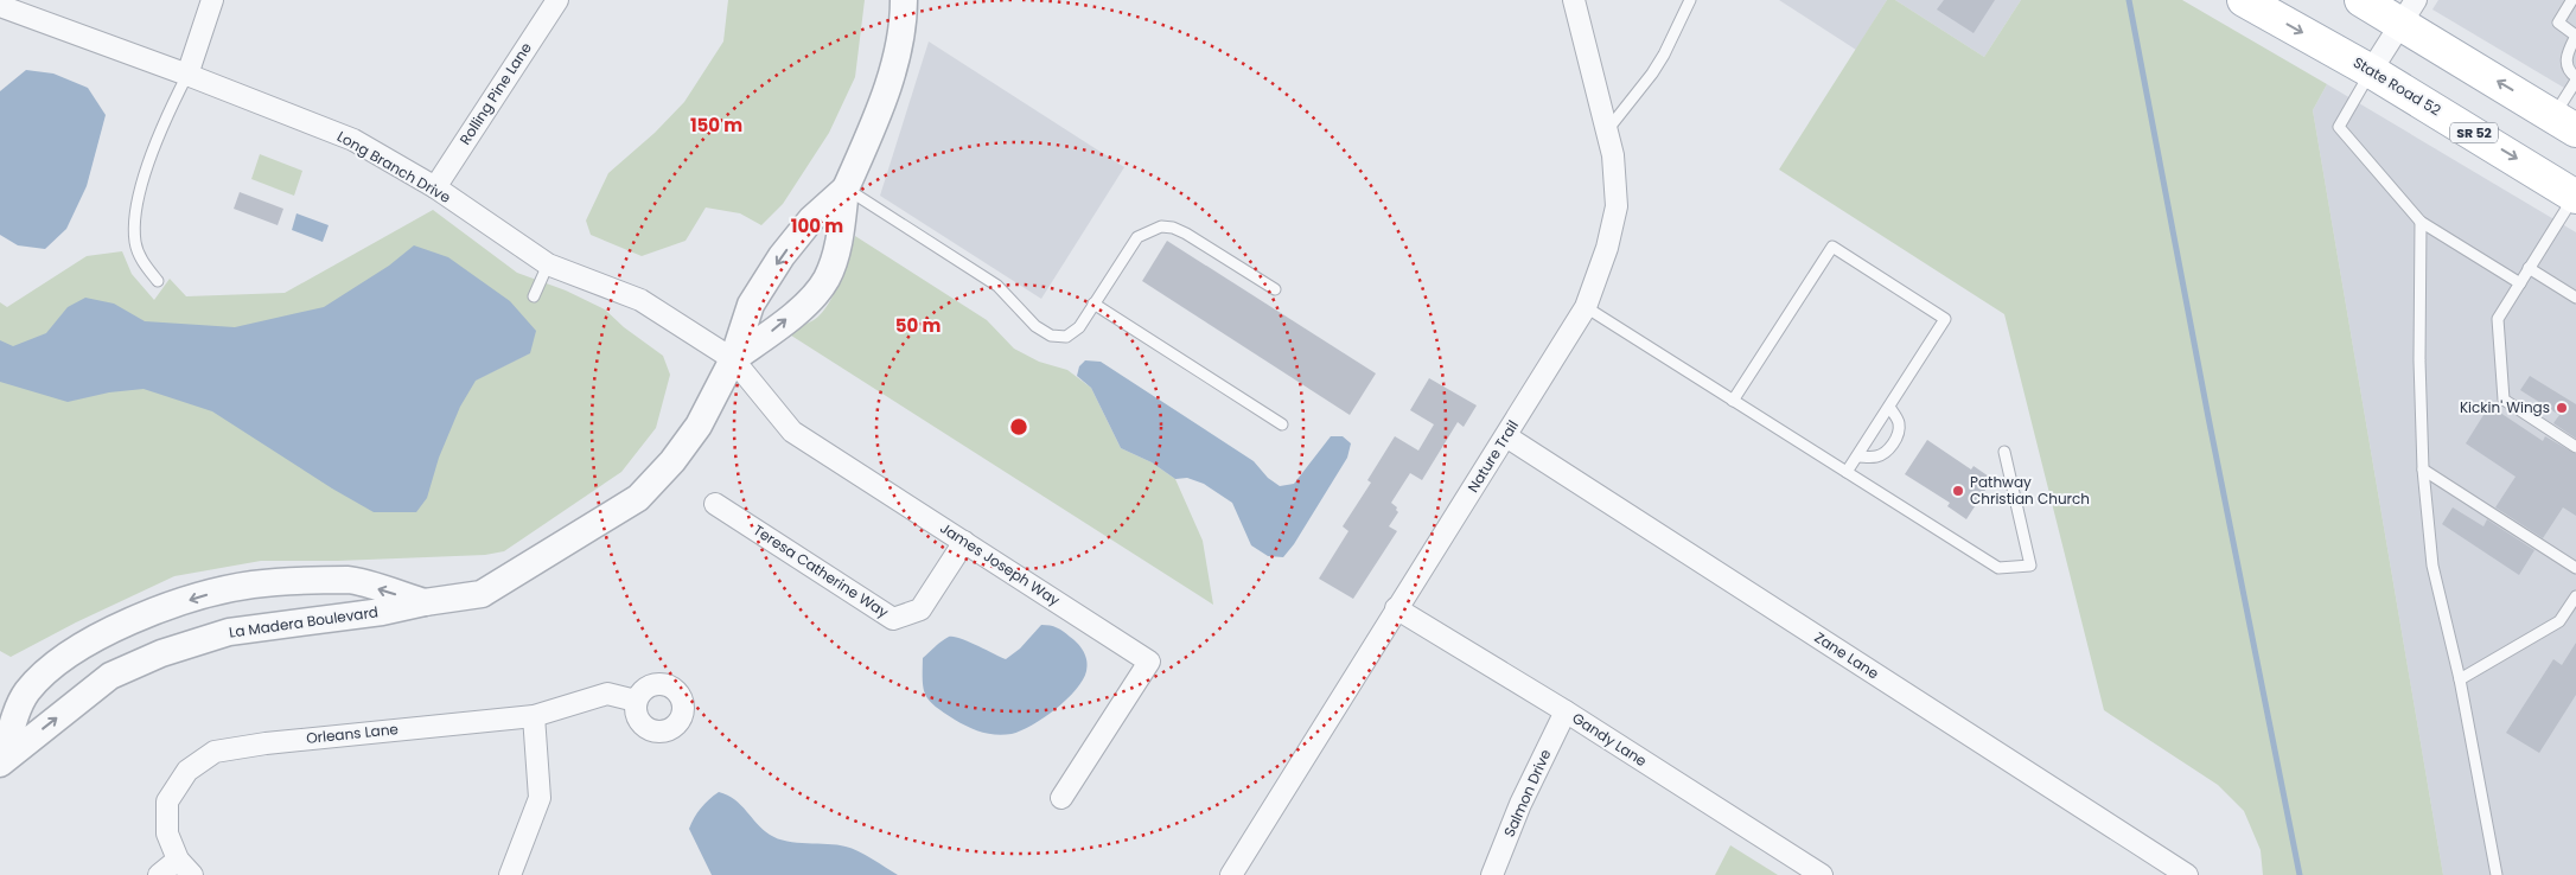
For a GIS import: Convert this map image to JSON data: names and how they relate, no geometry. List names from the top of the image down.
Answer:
{
  "streets": {
    "main road": ["State Road 52", "SR 52"],
    "street": [
      "Rolling Pine Lane",
      "Long Branch Drive",
      "Nature Trail",
      "James Joseph Way",
      "Teresa Catherine Way",
      "La Madera Boulevard",
      "Zane Lane",
      "Orleans Lane",
      "Gandy Lane",
      "Salmon Drive"
    ]
  },
  "crossings": [
    ["Rolling Pine Lane", "Long Branch Drive"],
    ["Long Branch Drive", "James Joseph Way"],
    ["Long Branch Drive", "La Madera Boulevard"],
    ["Nature Trail", "Zane Lane"],
    ["Nature Trail", "Gandy Lane"],
    ["James Joseph Way", "Teresa Catherine Way"],
    ["James Joseph Way", "La Madera Boulevard"],
    ["Gandy Lane", "Salmon Drive"]
  ],
  "places": ["Kickin' Wings", "Pathway Christian Church"],
  "rings": ["150 m", "100 m", "50 m"]
}
